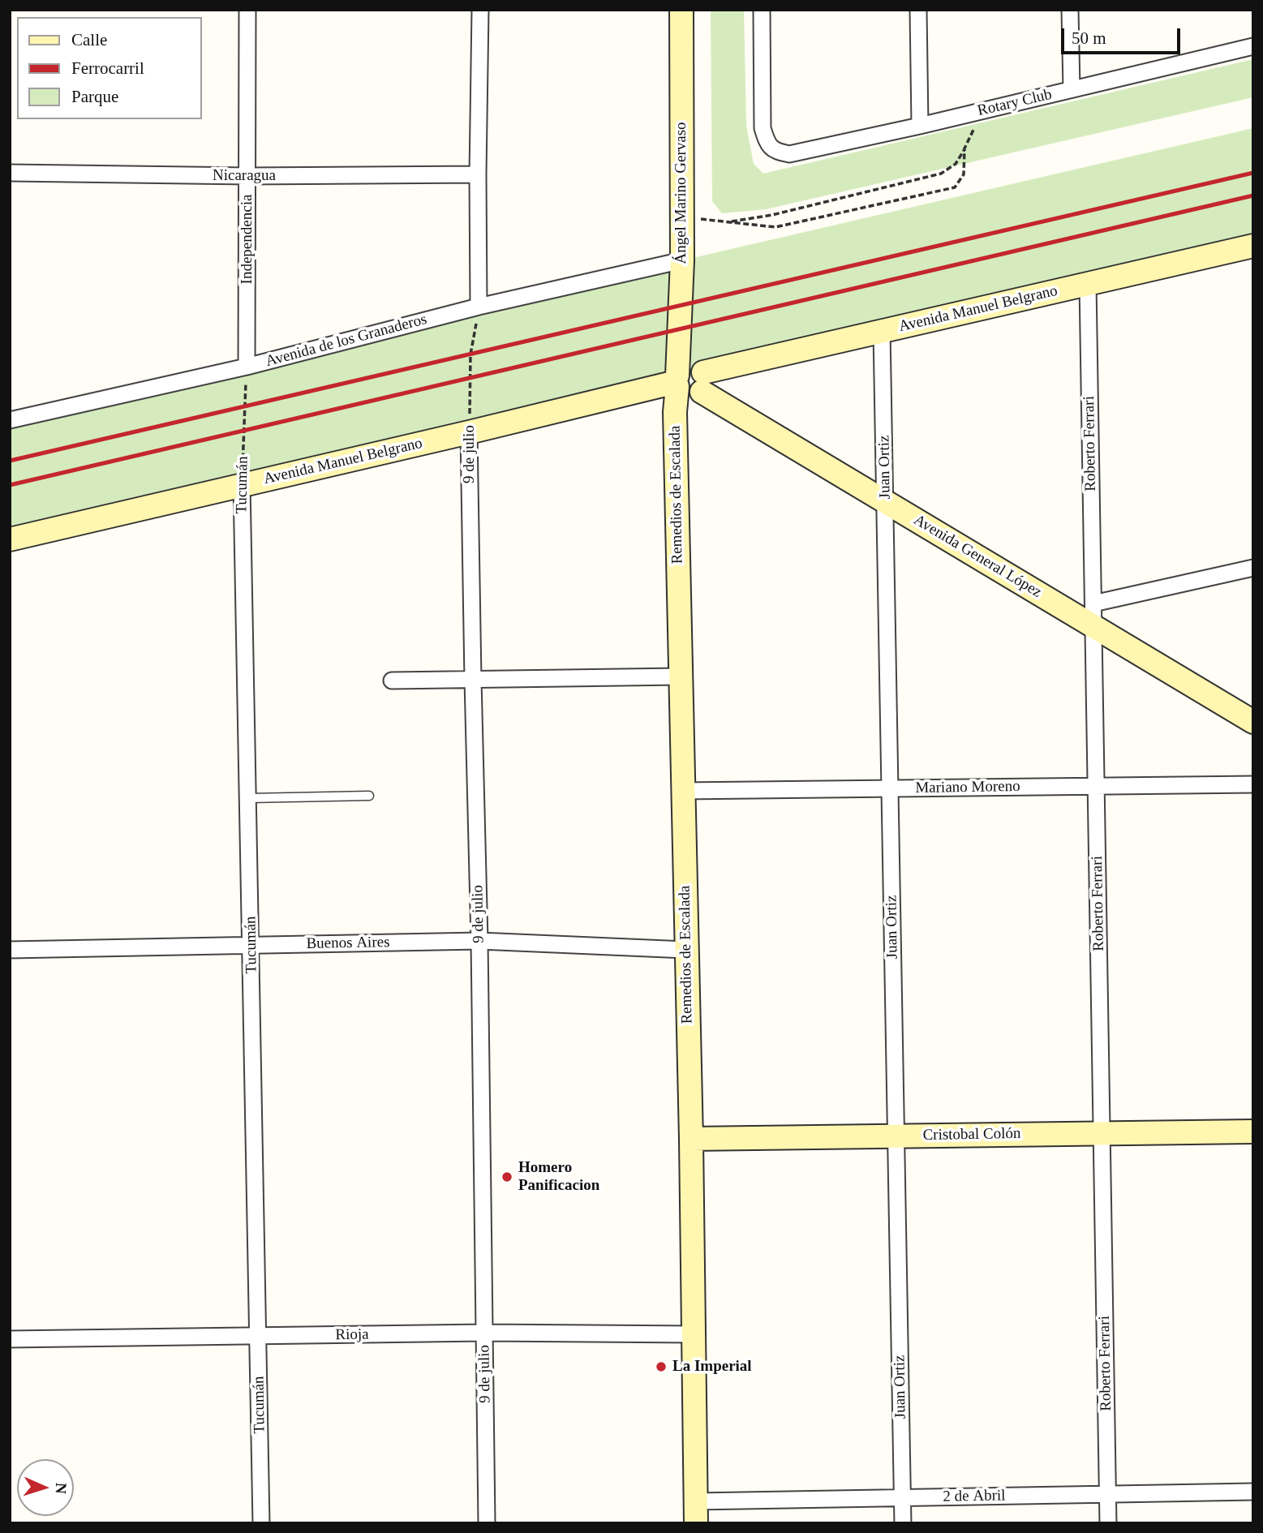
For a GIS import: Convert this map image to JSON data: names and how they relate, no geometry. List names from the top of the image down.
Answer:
{
  "streets": {
    "main road": [
      "Ángel Marino Gervaso",
      "Avenida Manuel Belgrano",
      "Remedios de Escalada",
      "Avenida General López",
      "Cristobal Colón"
    ],
    "street": [
      "Rotary Club",
      "Nicaragua",
      "Independencia",
      "Avenida de los Granaderos",
      "Roberto Ferrari",
      "9 de julio",
      "Juan Ortiz",
      "Tucumán",
      "Mariano Moreno",
      "Buenos Aires",
      "Rioja",
      "2 de Abril"
    ]
  },
  "crossings": [
    ["Nicaragua", "Independencia"],
    ["Ángel Marino Gervaso", "Avenida Manuel Belgrano"],
    ["Ángel Marino Gervaso", "Avenida de los Granaderos"],
    ["Ángel Marino Gervaso", "Remedios de Escalada"],
    ["Independencia", "Avenida de los Granaderos"],
    ["Independencia", "Tucumán"],
    ["Avenida Manuel Belgrano", "Roberto Ferrari"],
    ["Avenida Manuel Belgrano", "9 de julio"],
    ["Avenida Manuel Belgrano", "Juan Ortiz"],
    ["Avenida Manuel Belgrano", "Tucumán"],
    ["Avenida Manuel Belgrano", "Remedios de Escalada"],
    ["Avenida Manuel Belgrano", "Avenida General López"],
    ["Avenida de los Granaderos", "9 de julio"],
    ["Avenida de los Granaderos", "Tucumán"],
    ["Roberto Ferrari", "Avenida General López"],
    ["Roberto Ferrari", "Mariano Moreno"],
    ["Roberto Ferrari", "Cristobal Colón"],
    ["Roberto Ferrari", "2 de Abril"],
    ["9 de julio", "Buenos Aires"],
    ["9 de julio", "Rioja"],
    ["Juan Ortiz", "Avenida General López"],
    ["Juan Ortiz", "Mariano Moreno"],
    ["Juan Ortiz", "Cristobal Colón"],
    ["Juan Ortiz", "2 de Abril"],
    ["Tucumán", "Buenos Aires"],
    ["Tucumán", "Rioja"],
    ["Remedios de Escalada", "Mariano Moreno"],
    ["Remedios de Escalada", "Buenos Aires"],
    ["Remedios de Escalada", "Cristobal Colón"],
    ["Remedios de Escalada", "Rioja"],
    ["Remedios de Escalada", "2 de Abril"]
  ],
  "places": ["Homero Panificacion", "La Imperial"],
  "legend": ["Calle", "Ferrocarril", "Parque"],
  "scale_bar": "50 m",
  "north": "right"
}
